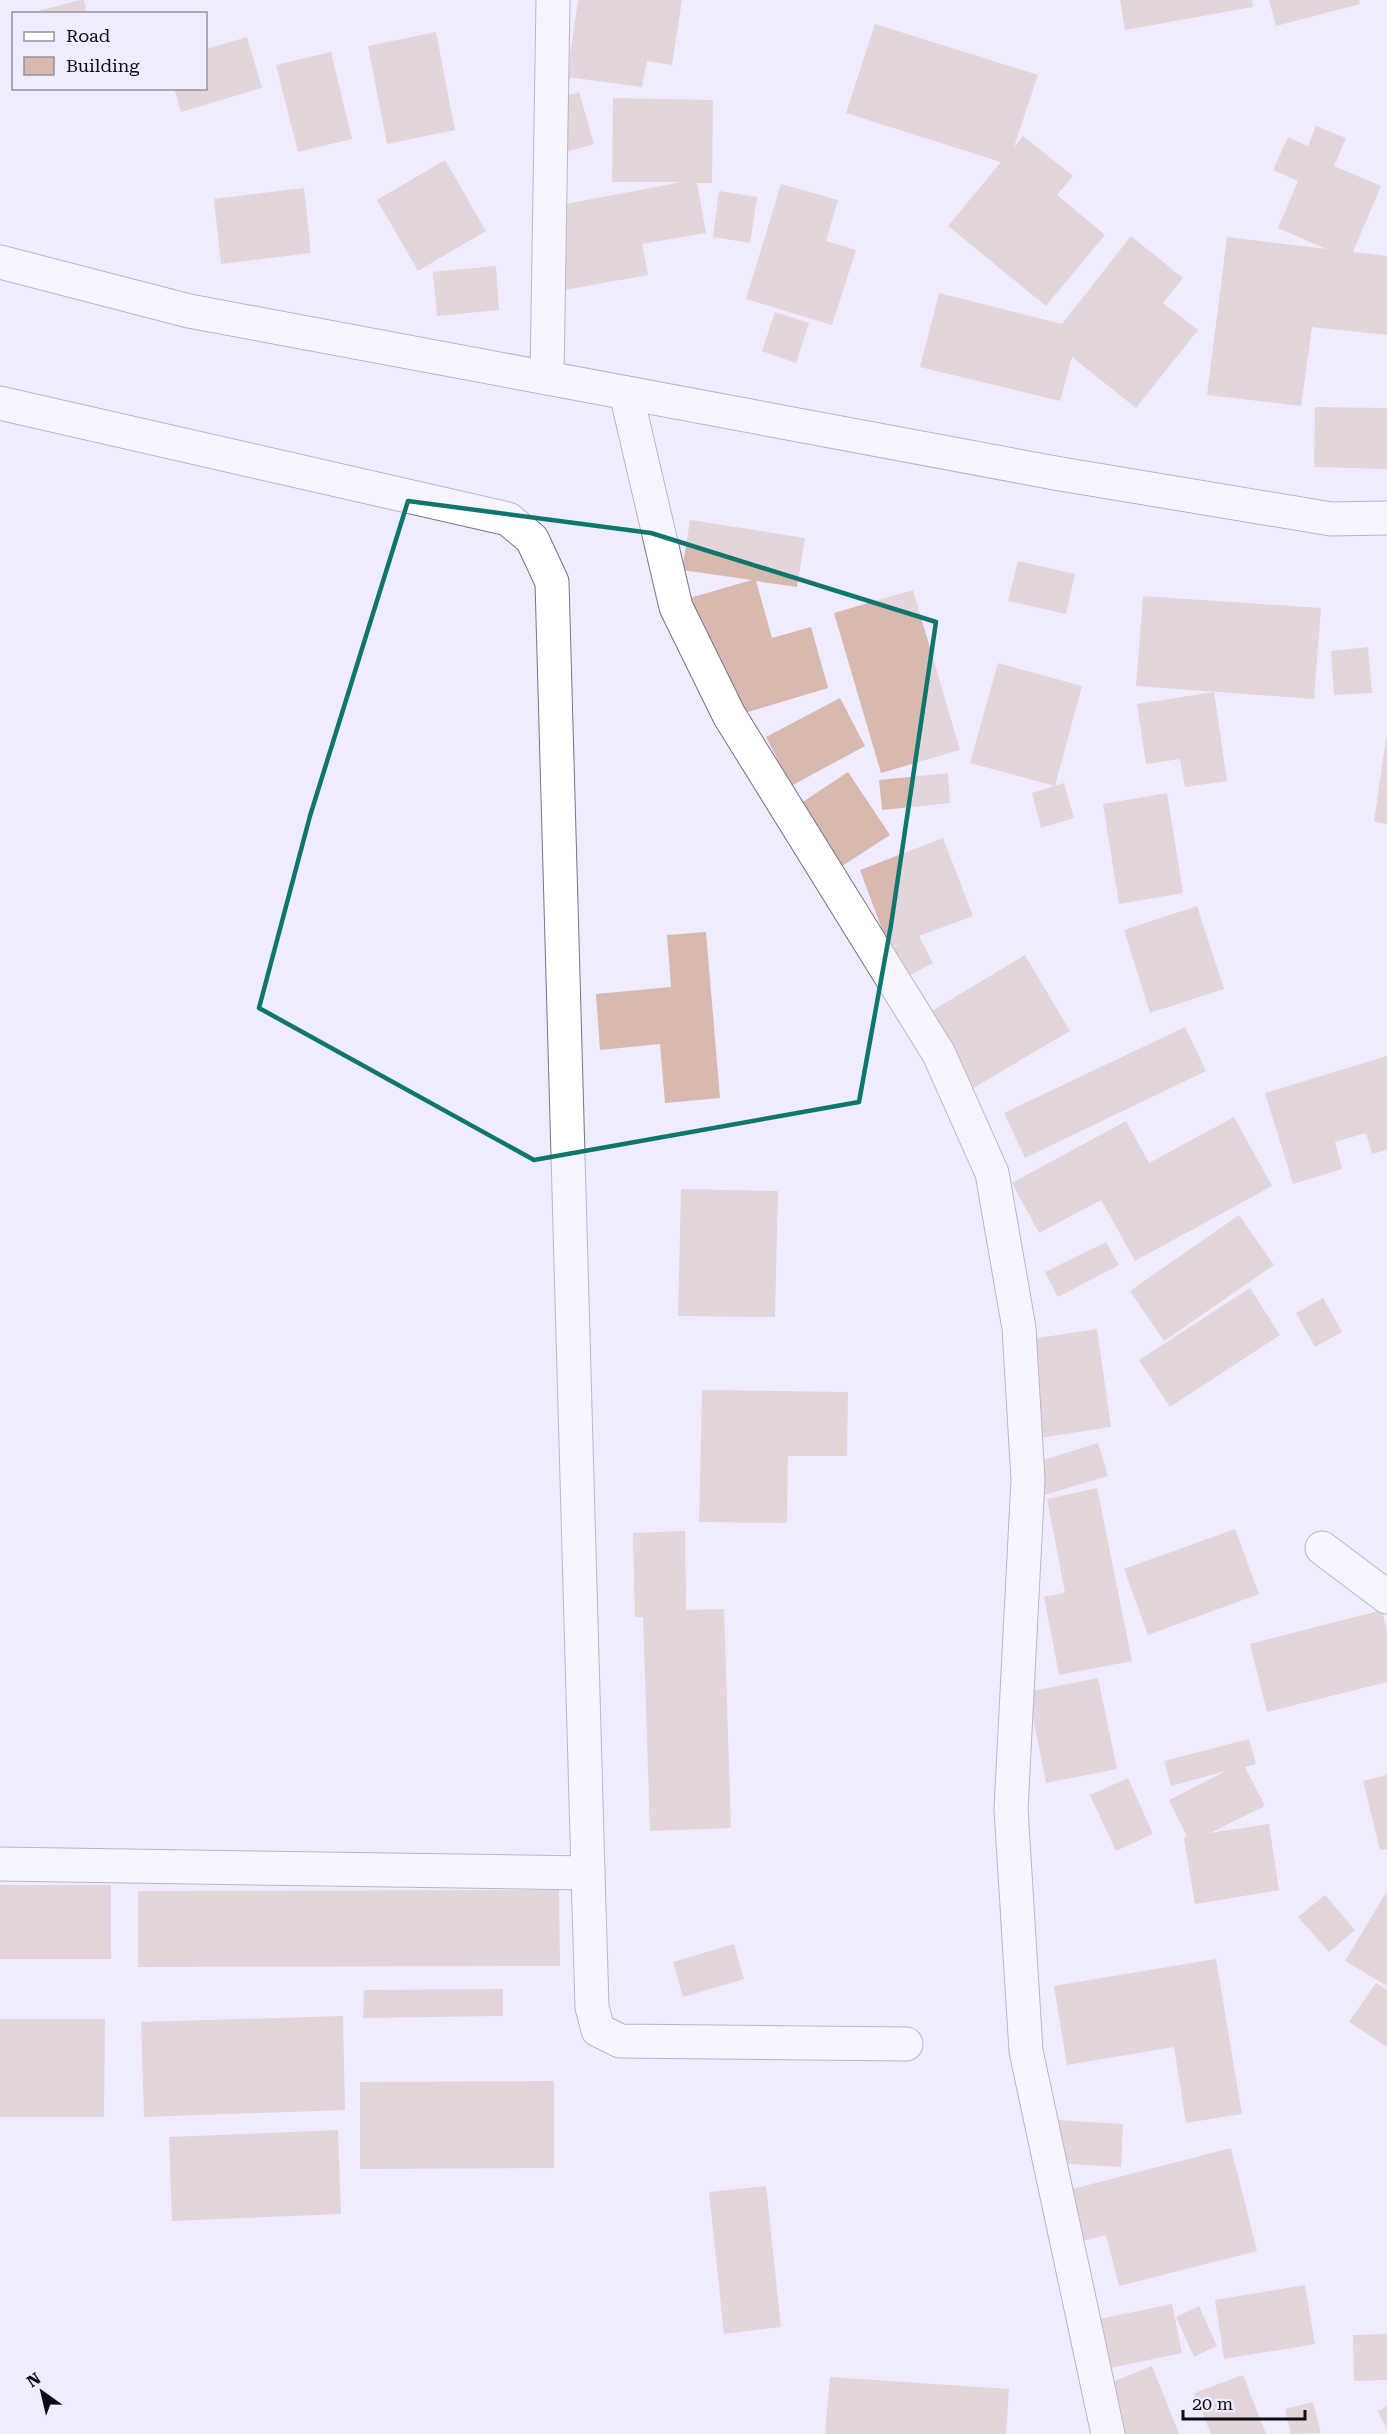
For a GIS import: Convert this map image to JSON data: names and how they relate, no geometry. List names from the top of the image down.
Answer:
{
  "legend": ["Road", "Building"],
  "scale_bar": "20 m",
  "north": "top left"
}
